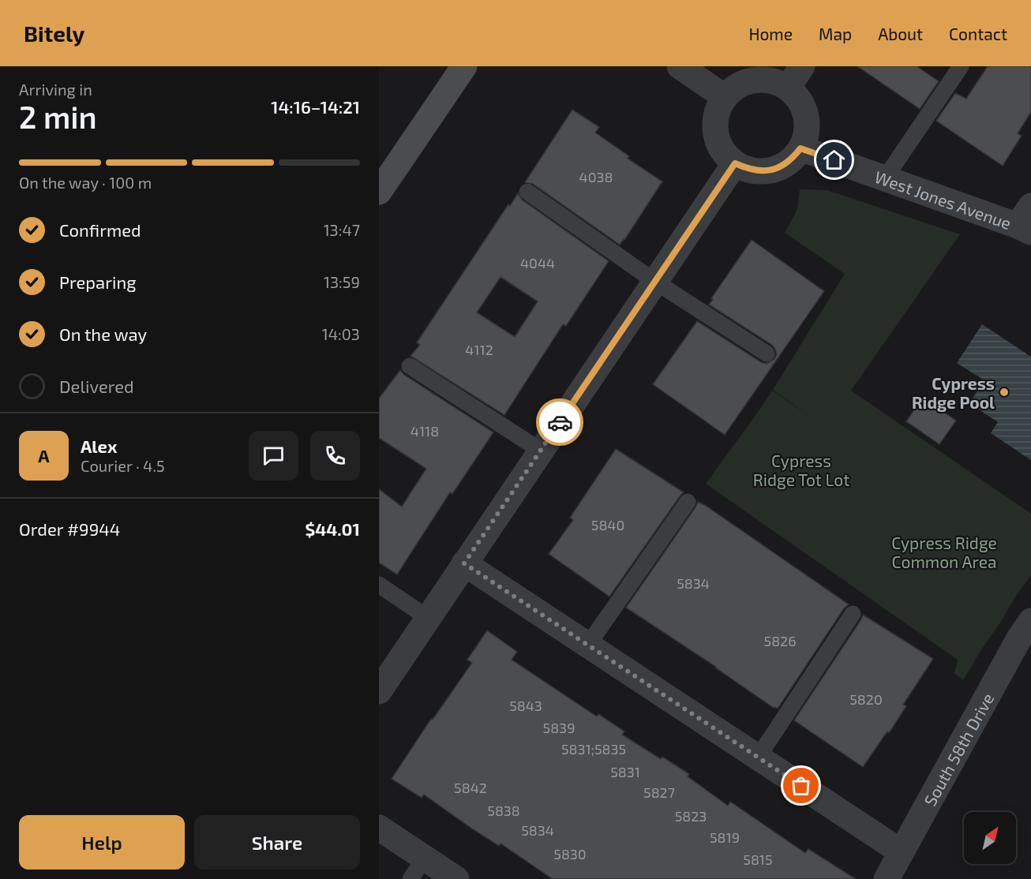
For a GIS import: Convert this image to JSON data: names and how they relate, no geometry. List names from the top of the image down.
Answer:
{
  "streets": {
    "street": ["West Jones Avenue", "South 58th Drive"]
  },
  "parks": ["Cypress Ridge Tot Lot", "Cypress Ridge Common Area"],
  "places": ["Cypress Ridge Pool"],
  "house_numbers": [
    "4038",
    "4044",
    "4112",
    "4118",
    "5840",
    "5834",
    "5826",
    "5820",
    "5843",
    "5839",
    "5831;5835",
    "5831",
    "5842",
    "5827",
    "5838",
    "5823",
    "5834",
    "5819",
    "5830",
    "5815"
  ],
  "north": "top right",
  "page": {
    "header": "Bitely",
    "nav": [
      "Home",
      "Map",
      "About",
      "Contact"
    ],
    "heading": ["2 min", "Arriving in", "14:16–14:21"],
    "panel": [
      "Alex",
      "Courier · 4.5",
      "Order #9944",
      "$44.01"
    ],
    "bar": "On the way · 100 m",
    "list": [
      ["Confirmed", "13:47"],
      ["Preparing", "13:59"],
      ["On the way", "14:03"],
      "Delivered"
    ],
    "round": "A",
    "buttons": ["Help", "Share"]
  }
}
